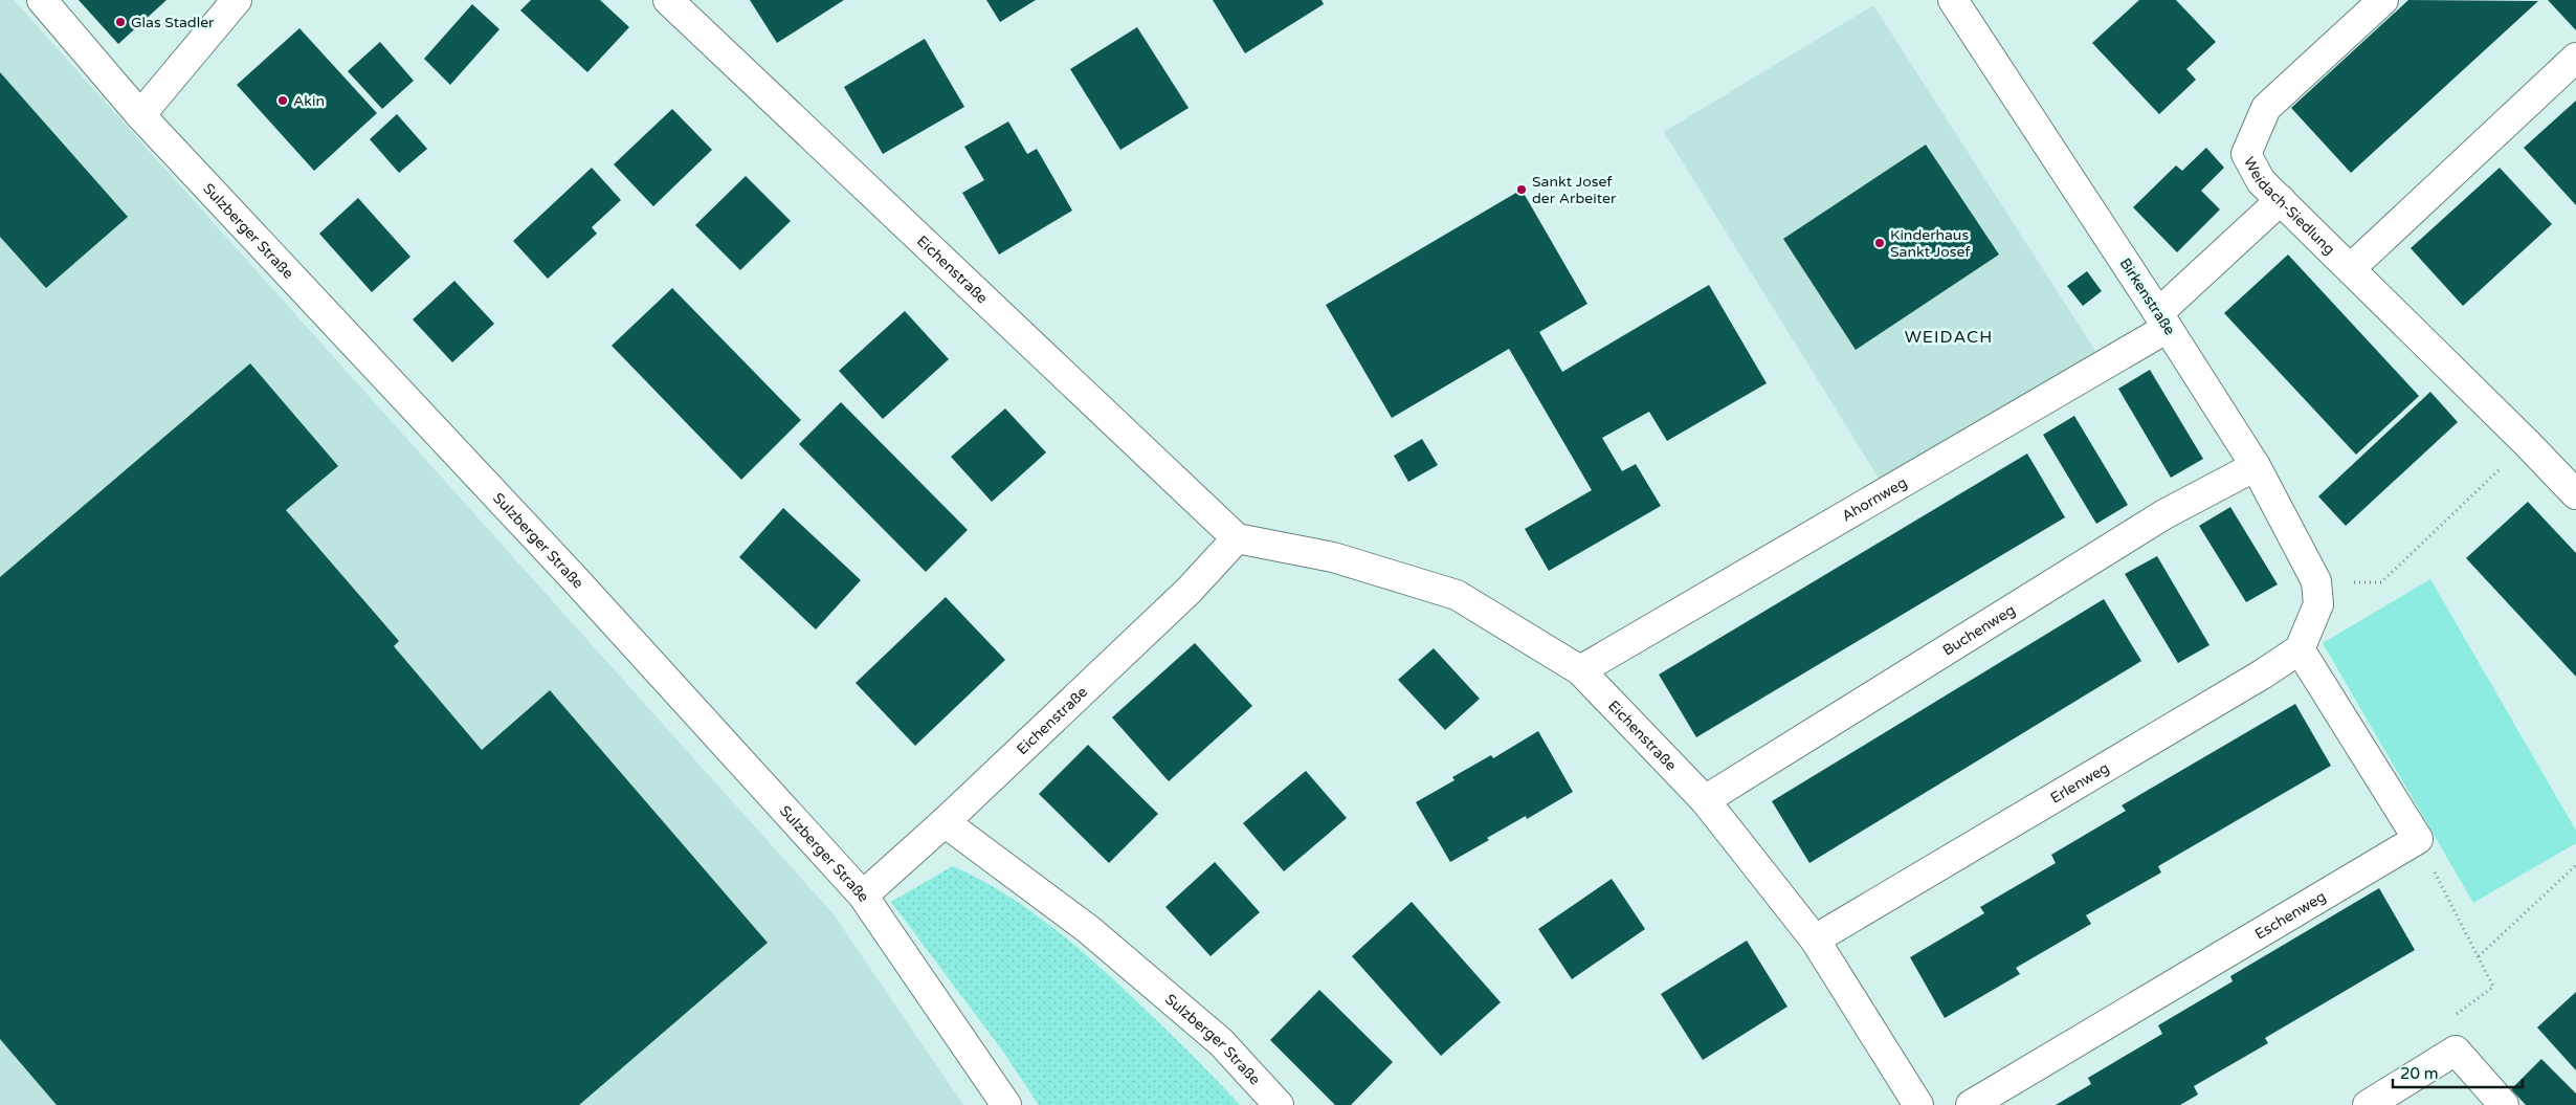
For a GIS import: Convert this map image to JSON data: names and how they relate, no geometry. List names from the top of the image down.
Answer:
{
  "streets": {
    "street": [
      "Weidach-Siedlung",
      "Sulzberger Straße",
      "Eichenstraße",
      "Birkenstraße",
      "Ahornweg",
      "Buchenweg",
      "Erlenweg",
      "Eschenweg"
    ]
  },
  "crossings": [
    ["Weidach-Siedlung", "Ahornweg"],
    ["Sulzberger Straße", "Eichenstraße"],
    ["Eichenstraße", "Ahornweg"],
    ["Eichenstraße", "Buchenweg"],
    ["Eichenstraße", "Erlenweg"],
    ["Birkenstraße", "Ahornweg"],
    ["Birkenstraße", "Buchenweg"]
  ],
  "districts": ["WEIDACH"],
  "places": [
    "Glas Stadler",
    "Akin",
    "Sankt Josef der Arbeiter",
    "Kinderhaus Sankt Josef"
  ],
  "scale_bar": "20 m"
}
